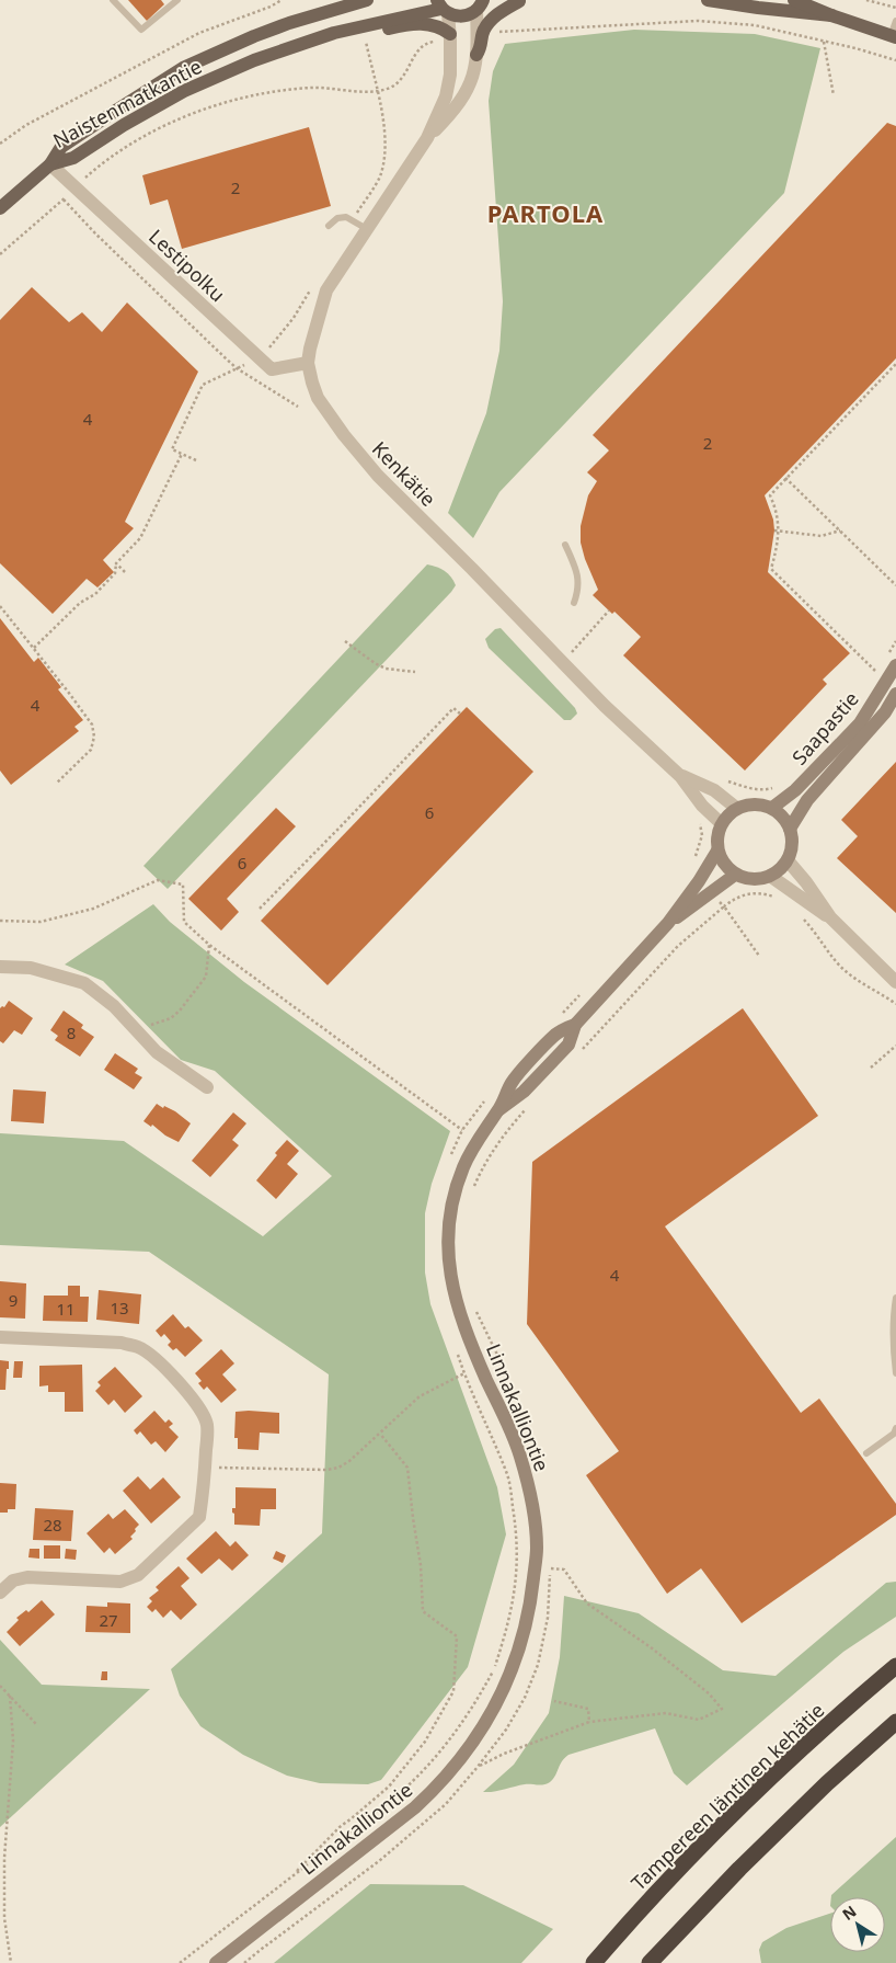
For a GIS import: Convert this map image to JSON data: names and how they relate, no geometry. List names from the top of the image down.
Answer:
{
  "streets": {
    "highway": ["Tampereen läntinen kehätie"],
    "main road": ["Naistenmatkantie", "Saapastie", "Linnakalliontie"],
    "street": ["Lestipolku", "Kenkätie"]
  },
  "crossings": [
    ["Naistenmatkantie", "Lestipolku"],
    ["Naistenmatkantie", "Kenkätie"],
    ["Lestipolku", "Kenkätie"],
    ["Kenkätie", "Saapastie"]
  ],
  "districts": ["PARTOLA"],
  "house_numbers": [
    "2",
    "4",
    "2",
    "4",
    "6",
    "6",
    "8",
    "4",
    "9",
    "13",
    "11",
    "28",
    "27"
  ],
  "north": "top left"
}
